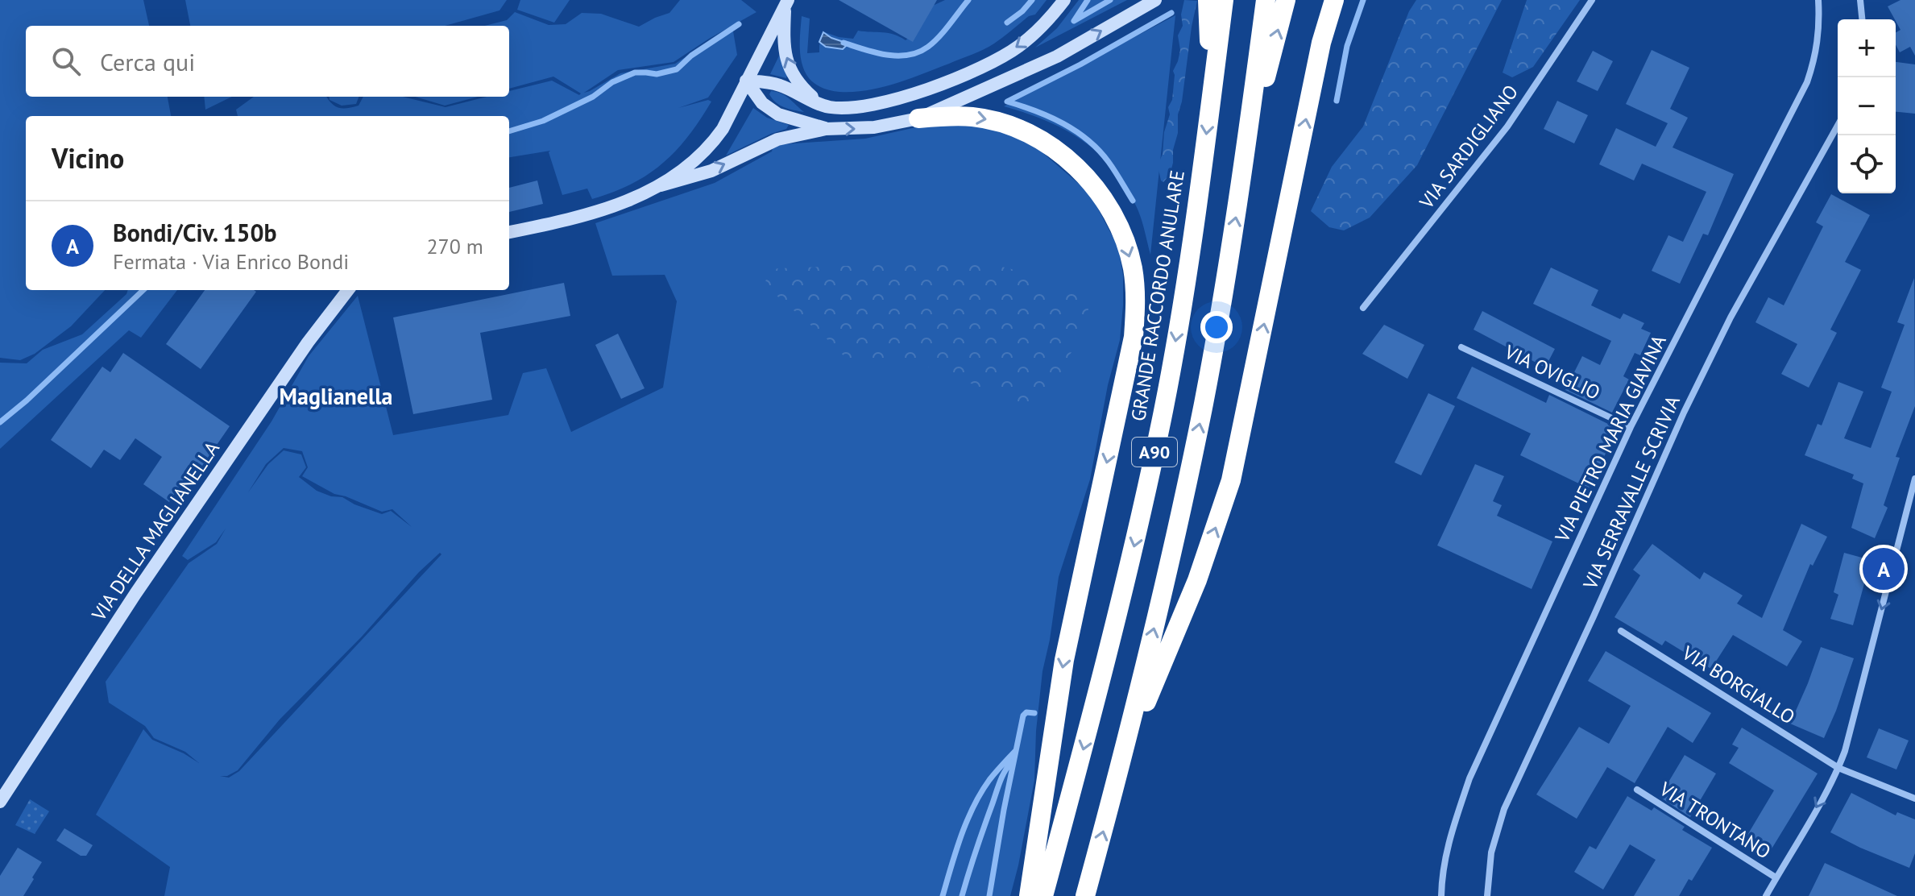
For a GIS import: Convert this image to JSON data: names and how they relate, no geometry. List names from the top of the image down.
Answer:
{
  "streets": {
    "highway": ["GRANDE RACCORDO ANULARE", "A90"],
    "street": [
      "VIA SARDIGLIANO",
      "VIA OVIGLIO",
      "VIA PIETRO MARIA GIAVINA",
      "VIA SERRAVALLE SCRIVIA",
      "VIA DELLA MAGLIANELLA",
      "VIA BORGIALLO",
      "VIA TRONTANO"
    ]
  },
  "crossings": [
    ["VIA OVIGLIO", "VIA PIETRO MARIA GIAVINA"]
  ],
  "districts": ["Maglianella"],
  "page": {
    "map_buttons": ["+", "−"],
    "search": "Cerca qui",
    "heading": "Vicino",
    "list": [
      {
        "mark": "A",
        "name": "Bondi/Civ. 150b",
        "note": "Fermata · Via Enrico Bondi",
        "value": "270 m"
      }
    ],
    "pins": "A"
  }
}
